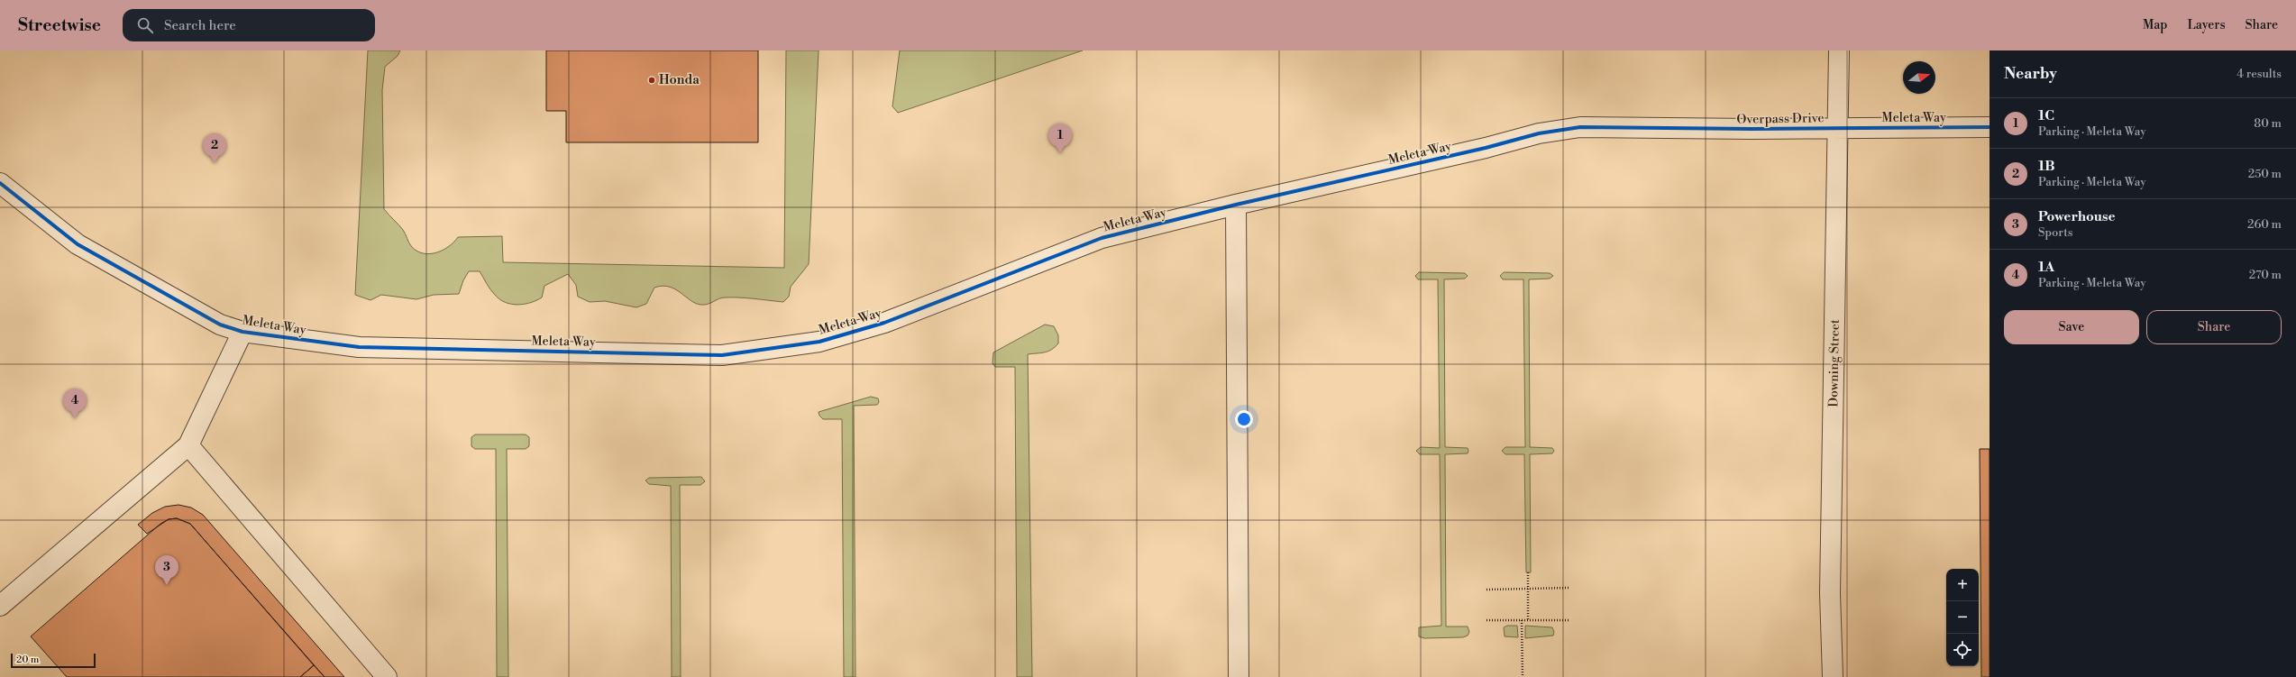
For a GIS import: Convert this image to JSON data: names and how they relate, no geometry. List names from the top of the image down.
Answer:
{
  "streets": {
    "street": ["Meleta Way", "Overpass Drive", "Downing Street"]
  },
  "crossings": [
    ["Meleta Way", "Overpass Drive"],
    ["Meleta Way", "Downing Street"],
    ["Overpass Drive", "Downing Street"]
  ],
  "places": ["Honda"],
  "scale_bar": "20 m",
  "north": "right",
  "page": {
    "header": "Streetwise",
    "search": "Search here",
    "nav": ["Map", "Layers", "Share"],
    "heading": ["Nearby", "4 results"],
    "list": [
      {
        "mark": "1",
        "name": "1C",
        "note": "Parking · Meleta Way",
        "value": "80 m"
      },
      {
        "mark": "2",
        "name": "1B",
        "note": "Parking · Meleta Way",
        "value": "250 m"
      },
      {
        "mark": "3",
        "name": "Powerhouse",
        "note": "Sports",
        "value": "260 m"
      },
      {
        "mark": "4",
        "name": "1A",
        "note": "Parking · Meleta Way",
        "value": "270 m"
      }
    ],
    "pins": [
      "1",
      "2",
      "4",
      "3"
    ],
    "buttons": ["Save", "Share"],
    "map_buttons": ["+", "−"],
    "scale": "20 m"
  }
}
